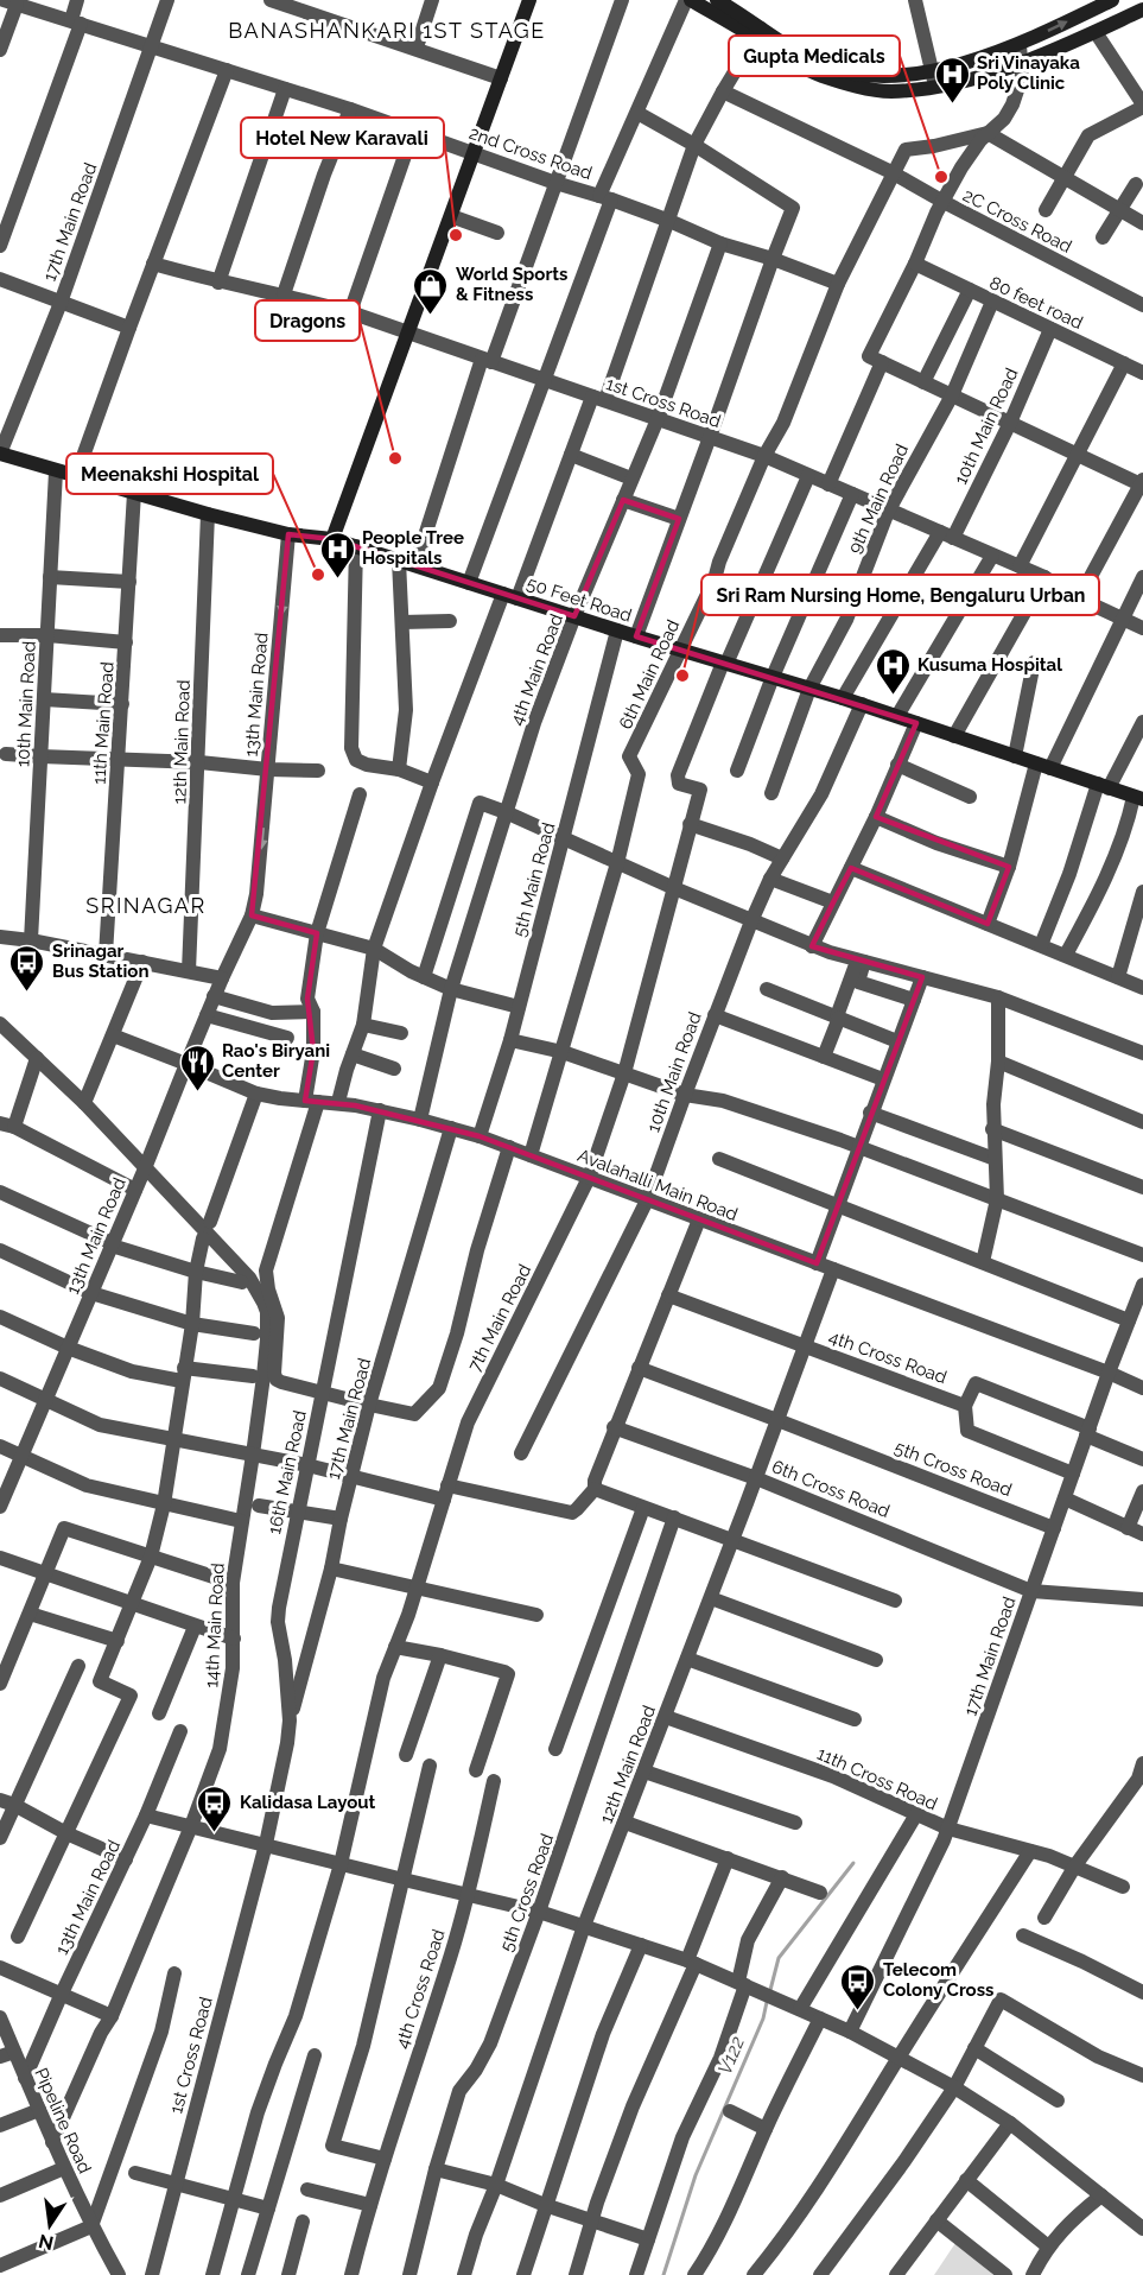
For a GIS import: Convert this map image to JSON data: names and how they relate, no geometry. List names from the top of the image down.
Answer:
{
  "streets": {
    "main road": ["50 Feet Road"],
    "street": [
      "2nd Cross Road",
      "2C Cross Road",
      "17th Main Road",
      "80 feet road",
      "1st Cross Road",
      "10th Main Road",
      "9th Main Road",
      "4th Main Road",
      "6th Main Road",
      "13th Main Road",
      "11th Main Road",
      "12th Main Road",
      "5th Main Road",
      "Avalahalli Main Road",
      "7th Main Road",
      "4th Cross Road",
      "5th Cross Road",
      "16th Main Road",
      "6th Cross Road",
      "14th Main Road",
      "11th Cross Road",
      "Pipeline Road"
    ]
  },
  "crossings": [
    ["2nd Cross Road", "17th Main Road"],
    ["2nd Cross Road", "4th Main Road"],
    ["2nd Cross Road", "6th Main Road"],
    ["2C Cross Road", "6th Main Road"],
    ["17th Main Road", "50 Feet Road"],
    ["17th Main Road", "Avalahalli Main Road"],
    ["17th Main Road", "5th Cross Road"],
    ["17th Main Road", "16th Main Road"],
    ["17th Main Road", "6th Cross Road"],
    ["17th Main Road", "11th Cross Road"],
    ["80 feet road", "10th Main Road"],
    ["80 feet road", "9th Main Road"],
    ["1st Cross Road", "10th Main Road"],
    ["1st Cross Road", "9th Main Road"],
    ["1st Cross Road", "4th Main Road"],
    ["1st Cross Road", "6th Main Road"],
    ["1st Cross Road", "16th Main Road"],
    ["10th Main Road", "50 Feet Road"],
    ["10th Main Road", "Avalahalli Main Road"],
    ["9th Main Road", "50 Feet Road"],
    ["50 Feet Road", "4th Main Road"],
    ["50 Feet Road", "6th Main Road"],
    ["50 Feet Road", "13th Main Road"],
    ["50 Feet Road", "11th Main Road"],
    ["50 Feet Road", "12th Main Road"],
    ["50 Feet Road", "5th Main Road"],
    ["50 Feet Road", "7th Main Road"],
    ["4th Main Road", "Avalahalli Main Road"],
    ["6th Main Road", "Avalahalli Main Road"],
    ["13th Main Road", "Avalahalli Main Road"],
    ["13th Main Road", "14th Main Road"],
    ["13th Main Road", "Pipeline Road"],
    ["12th Main Road", "Avalahalli Main Road"],
    ["12th Main Road", "4th Cross Road"],
    ["12th Main Road", "5th Cross Road"],
    ["12th Main Road", "6th Cross Road"],
    ["12th Main Road", "11th Cross Road"],
    ["5th Main Road", "Avalahalli Main Road"],
    ["Avalahalli Main Road", "7th Main Road"],
    ["Avalahalli Main Road", "16th Main Road"],
    ["14th Main Road", "Pipeline Road"]
  ],
  "districts": ["BANASHANKARI 1ST STAGE", "SRINAGAR"],
  "water": ["V122"],
  "places": {
    "hospital": ["Sri Vinayaka Poly Clinic", "People Tree Hospitals", "Kusuma Hospital"],
    "other": [
      "Gupta Medicals",
      "Hotel New Karavali",
      "Dragons",
      "Meenakshi Hospital",
      "Sri Ram Nursing Home, Bengaluru Urban"
    ],
    "shop": ["World Sports & Fitness"],
    "bus stop": ["Srinagar Bus Station", "Kalidasa Layout", "Telecom Colony Cross"],
    "restaurant": ["Rao's Biryani Center"]
  },
  "north": "bottom"
}
